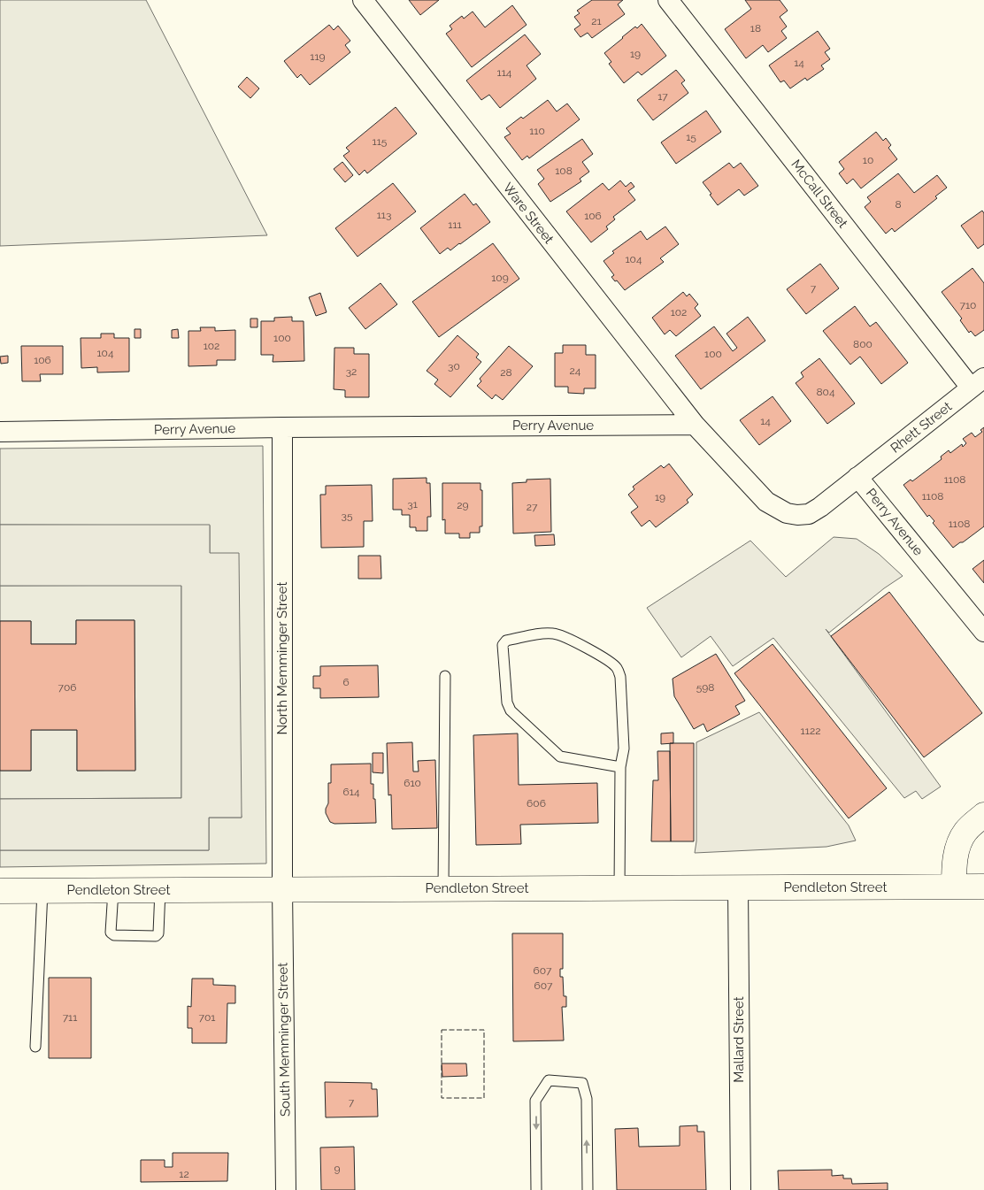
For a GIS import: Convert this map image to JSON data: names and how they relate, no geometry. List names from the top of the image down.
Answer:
{
  "streets": {
    "main road": ["Pendleton Street"],
    "street": [
      "McCall Street",
      "Ware Street",
      "Perry Avenue",
      "Rhett Street",
      "North Memminger Street",
      "South Memminger Street",
      "Mallard Street"
    ]
  },
  "crossings": [
    ["McCall Street", "Rhett Street"],
    ["Ware Street", "Perry Avenue"],
    ["Perry Avenue", "Rhett Street"],
    ["Perry Avenue", "North Memminger Street"],
    ["North Memminger Street", "Pendleton Street"],
    ["North Memminger Street", "South Memminger Street"],
    ["Pendleton Street", "South Memminger Street"],
    ["Pendleton Street", "Mallard Street"]
  ],
  "house_numbers": [
    "21",
    "18",
    "19",
    "119",
    "14",
    "114",
    "17",
    "110",
    "15",
    "115",
    "10",
    "108",
    "8",
    "113",
    "106",
    "111",
    "104",
    "109",
    "7",
    "710",
    "102",
    "100",
    "800",
    "102",
    "104",
    "100",
    "106",
    "30",
    "24",
    "32",
    "28",
    "804",
    "14",
    "1108",
    "1108",
    "19",
    "31",
    "29",
    "27",
    "35",
    "1108",
    "6",
    "706",
    "598",
    "1122",
    "610",
    "614",
    "606",
    "607",
    "607",
    "711",
    "701",
    "7",
    "9",
    "12"
  ]
}
